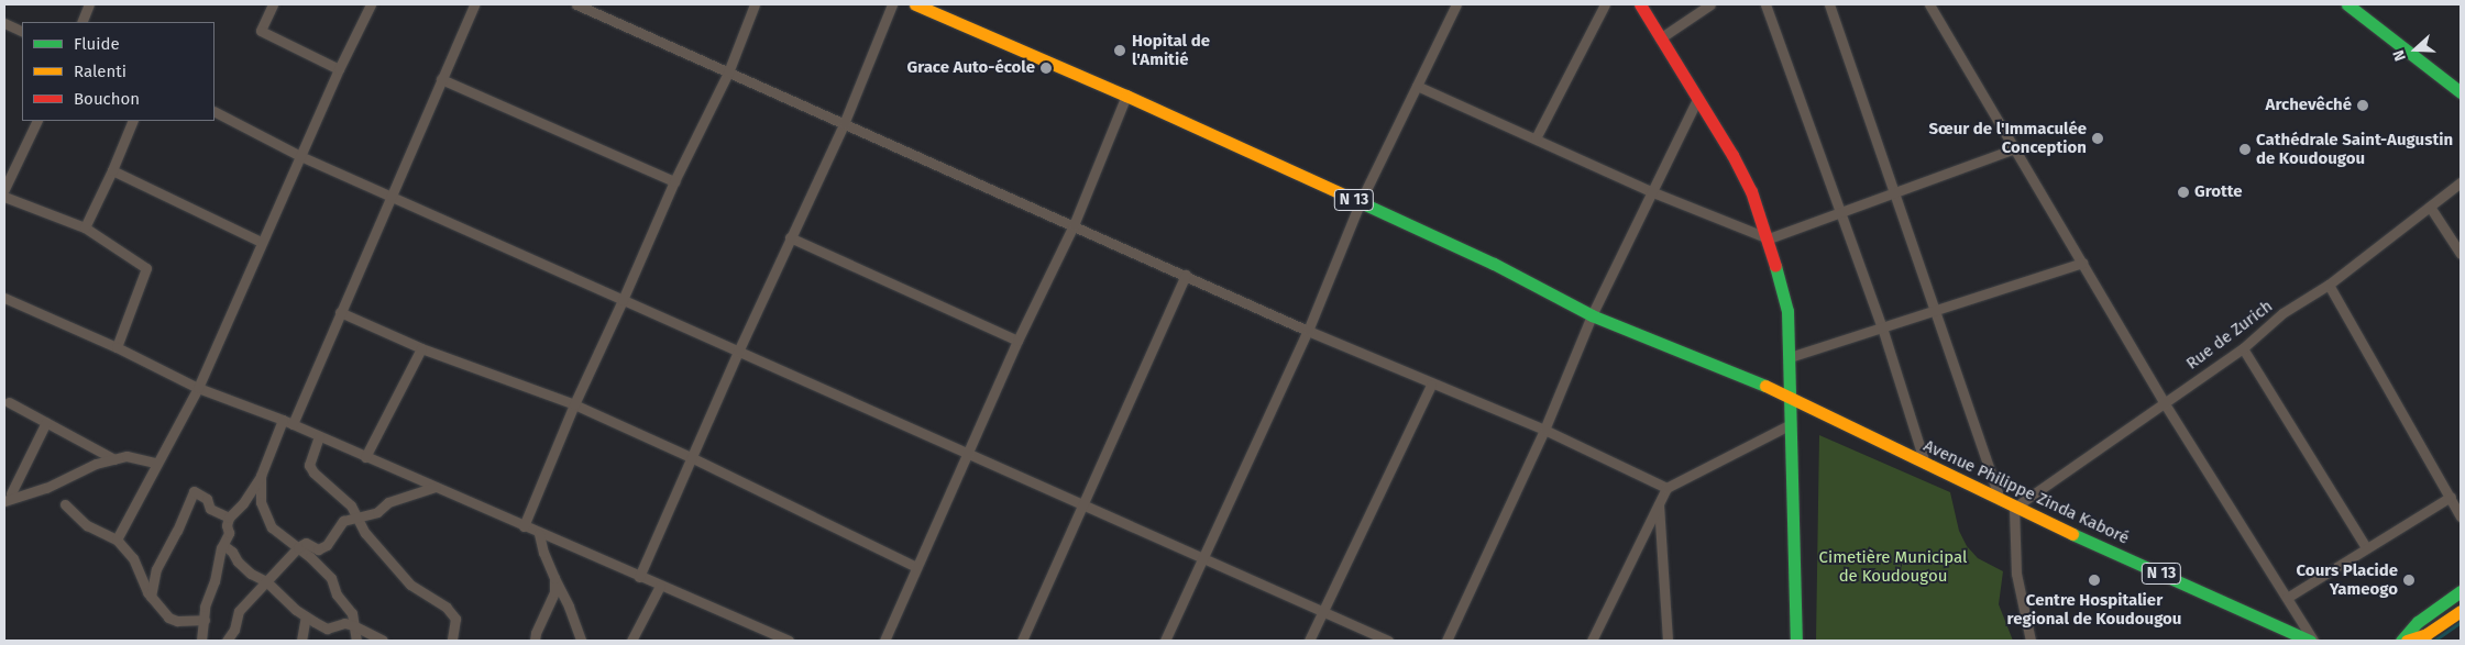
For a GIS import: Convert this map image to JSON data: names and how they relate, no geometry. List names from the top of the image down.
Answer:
{
  "streets": {
    "main road": ["N 13", "Avenue Philippe Zinda Kaboré"],
    "street": ["Rue de Zurich"]
  },
  "crossings": [
    ["N 13", "Avenue Philippe Zinda Kaboré"],
    ["Rue de Zurich", "Avenue Philippe Zinda Kaboré"]
  ],
  "parks": ["Cimetière Municipal de Koudougou"],
  "places": [
    "Hopital de l'Amitié",
    "Grace Auto-école",
    "Archevêché",
    "Sœur de l'Immaculée Conception",
    "Cathédrale Saint-Augustin de Koudougou",
    "Grotte",
    "Centre Hospitalier regional de Koudougou",
    "Cours Placide Yameogo"
  ],
  "legend": ["Fluide", "Ralenti", "Bouchon"],
  "north": "left"
}
